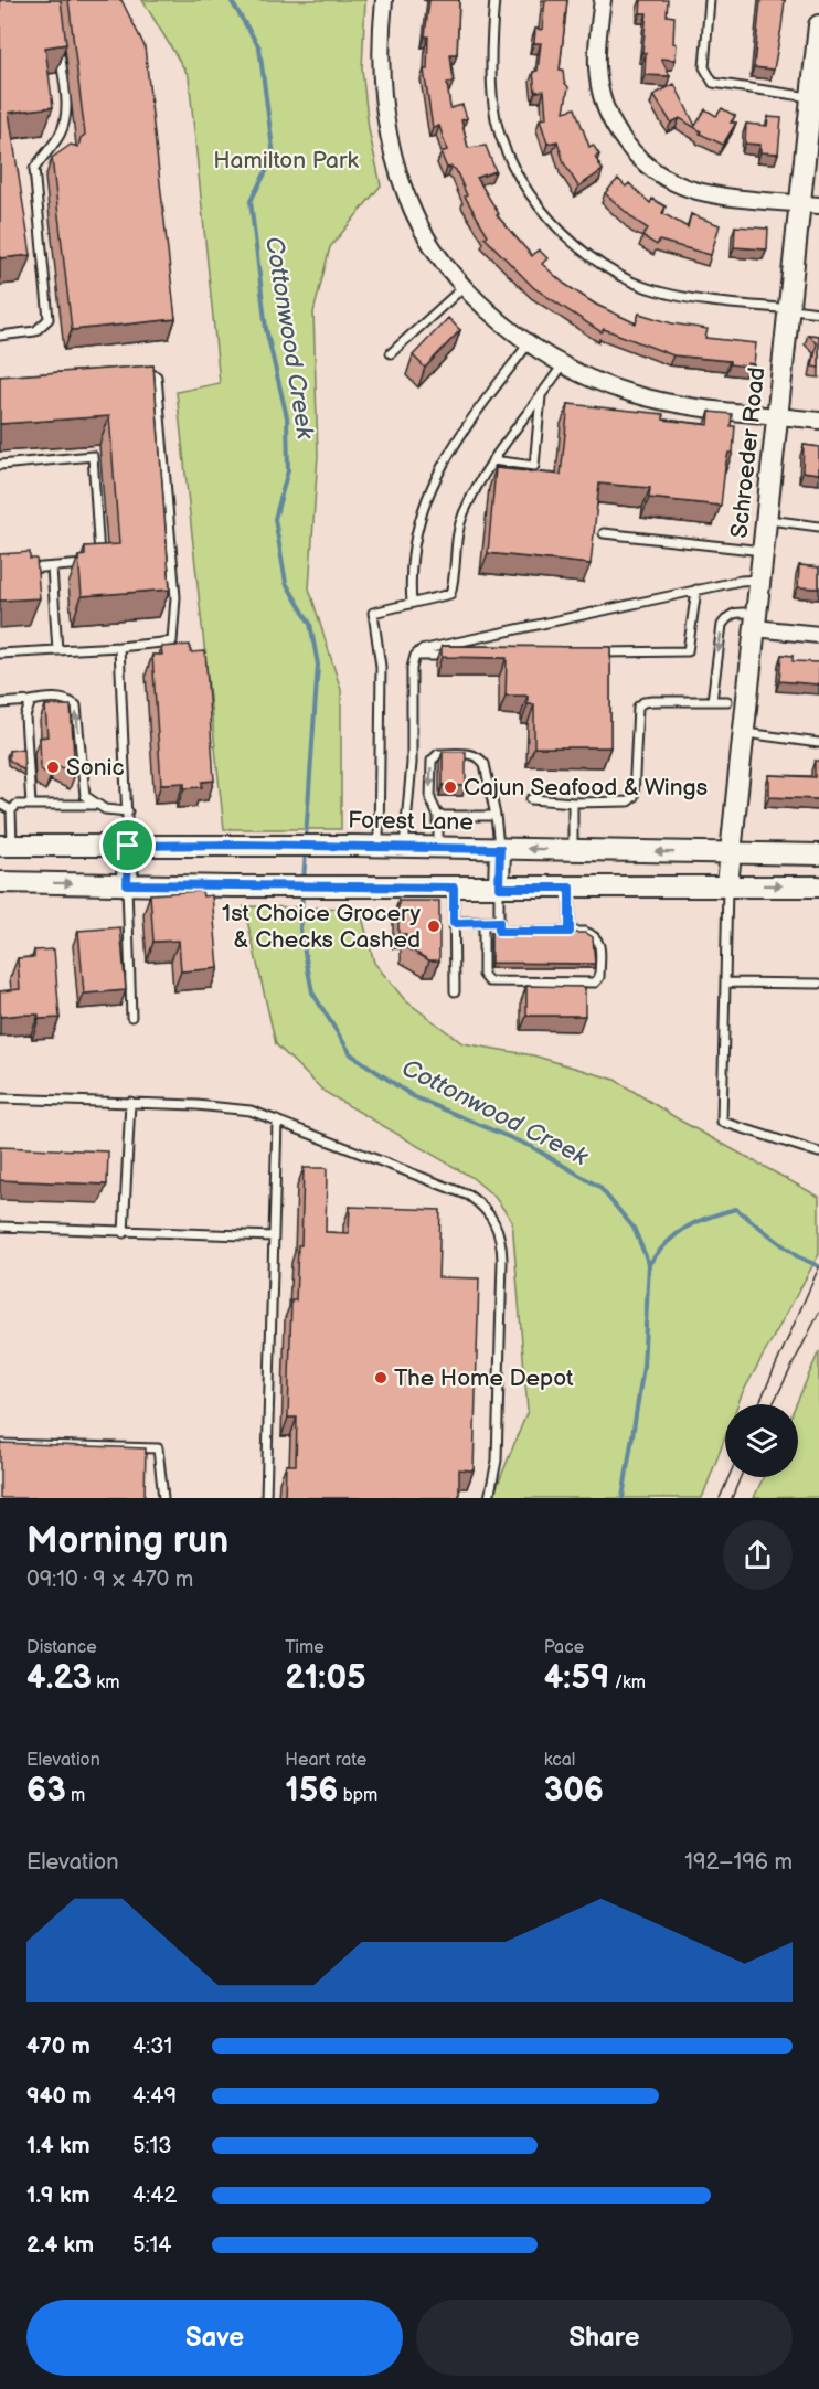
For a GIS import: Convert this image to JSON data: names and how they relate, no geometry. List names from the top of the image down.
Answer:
{
  "streets": {
    "main road": ["Schroeder Road", "Forest Lane"]
  },
  "crossings": [
    ["Schroeder Road", "Forest Lane"]
  ],
  "water": ["Cottonwood Creek"],
  "parks": ["Hamilton Park"],
  "places": [
    "Sonic",
    "Cajun Seafood & Wings",
    "1st Choice Grocery & Checks Cashed",
    "The Home Depot"
  ],
  "page": {
    "heading": ["Morning run", "09:10 · 9 × 470 m"],
    "stats": [
      ["Distance", "4.23 km"],
      ["Time", "21:05"],
      ["Pace", "4:59 /km"],
      ["Elevation", "63 m"],
      ["Heart rate", "156 bpm"],
      ["kcal", "306"]
    ],
    "chart": ["Elevation", "192–196 m"],
    "list": [
      {
        "name": "470 m",
        "note": "4:31"
      },
      {
        "name": "940 m",
        "note": "4:49"
      },
      {
        "name": "1.4 km",
        "note": "5:13"
      },
      {
        "name": "1.9 km",
        "note": "4:42"
      },
      {
        "name": "2.4 km",
        "note": "5:14"
      }
    ],
    "buttons": ["Save", "Share"]
  }
}
